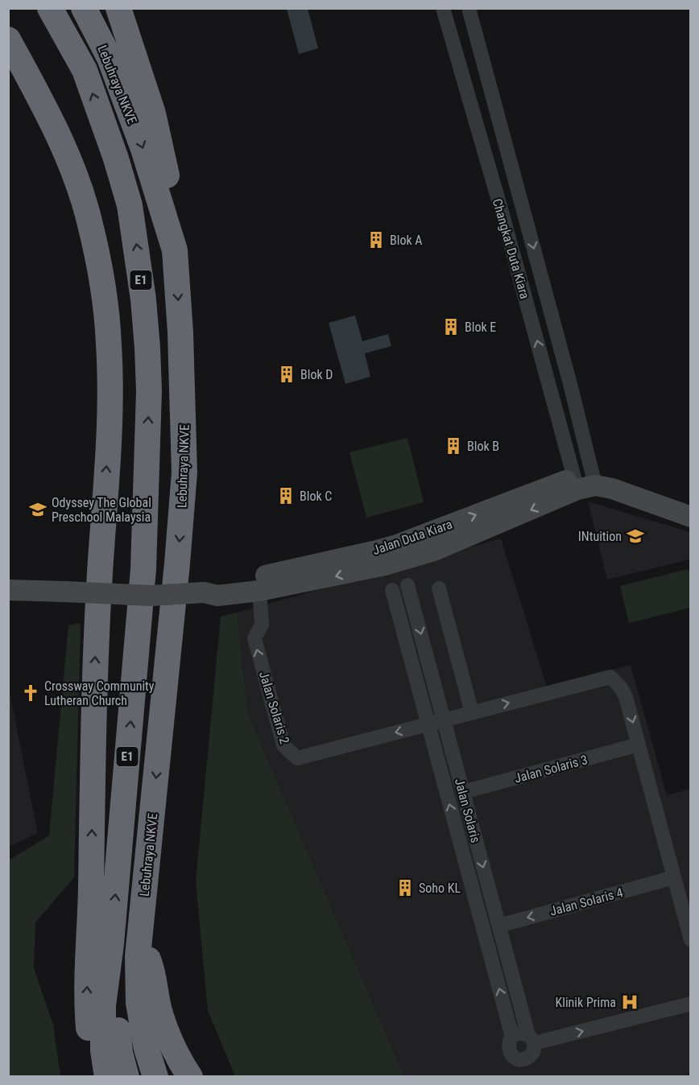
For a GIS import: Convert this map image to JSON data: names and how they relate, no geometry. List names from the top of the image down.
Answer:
{
  "streets": {
    "highway": ["Lebuhraya NKVE", "E1"],
    "main road": ["Jalan Duta Kiara"],
    "street": [
      "Changkat Duta Kiara",
      "Jalan Solaris 2",
      "Jalan Solaris 3",
      "Jalan Solaris",
      "Jalan Solaris 4"
    ]
  },
  "crossings": [
    ["Lebuhraya NKVE", "E1"],
    ["Changkat Duta Kiara", "Jalan Duta Kiara"],
    ["Jalan Duta Kiara", "Jalan Solaris 2"],
    ["Jalan Solaris 2", "Jalan Solaris 3"],
    ["Jalan Solaris 2", "Jalan Solaris"],
    ["Jalan Solaris 3", "Jalan Solaris"],
    ["Jalan Solaris", "Jalan Solaris 4"]
  ],
  "places": {
    "building": [
      "Blok A",
      "Blok E",
      "Blok D",
      "Blok B",
      "Blok C",
      "Soho KL"
    ],
    "school or university": ["Odyssey The Global Preschool Malaysia", "INtuition"],
    "church": ["Crossway Community Lutheran Church"],
    "hospital": ["Klinik Prima"]
  }
}
